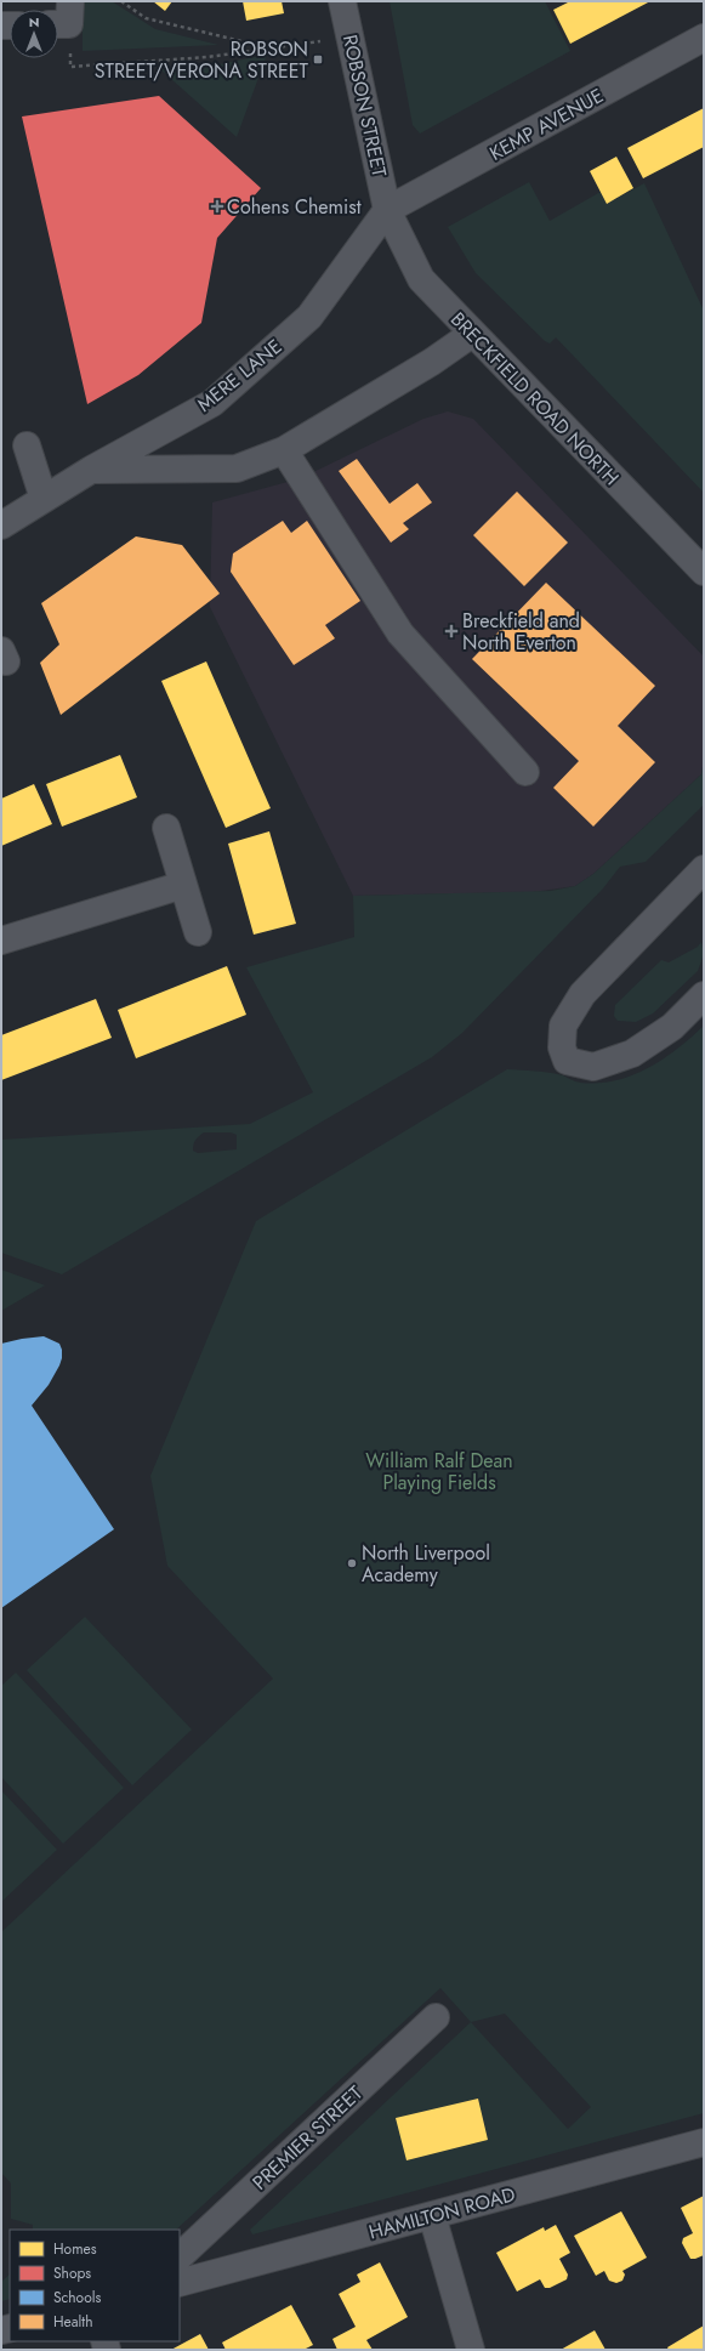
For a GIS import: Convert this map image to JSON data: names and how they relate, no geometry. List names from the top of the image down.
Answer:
{
  "streets": {
    "street": [
      "ROBSON STREET",
      "KEMP AVENUE",
      "MERE LANE",
      "BRECKFIELD ROAD NORTH",
      "PREMIER STREET",
      "HAMILTON ROAD"
    ]
  },
  "crossings": [
    ["ROBSON STREET", "KEMP AVENUE"],
    ["ROBSON STREET", "MERE LANE"],
    ["ROBSON STREET", "BRECKFIELD ROAD NORTH"],
    ["KEMP AVENUE", "MERE LANE"],
    ["KEMP AVENUE", "BRECKFIELD ROAD NORTH"],
    ["MERE LANE", "BRECKFIELD ROAD NORTH"]
  ],
  "parks": ["William Ralf Dean Playing Fields"],
  "places": {
    "transit": ["ROBSON STREET/VERONA STREET"],
    "health": ["Cohens Chemist", "Breckfield and North Everton"],
    "other": ["North Liverpool Academy"]
  },
  "legend": [
    "Homes",
    "Shops",
    "Schools",
    "Health"
  ],
  "north": "top"
}
